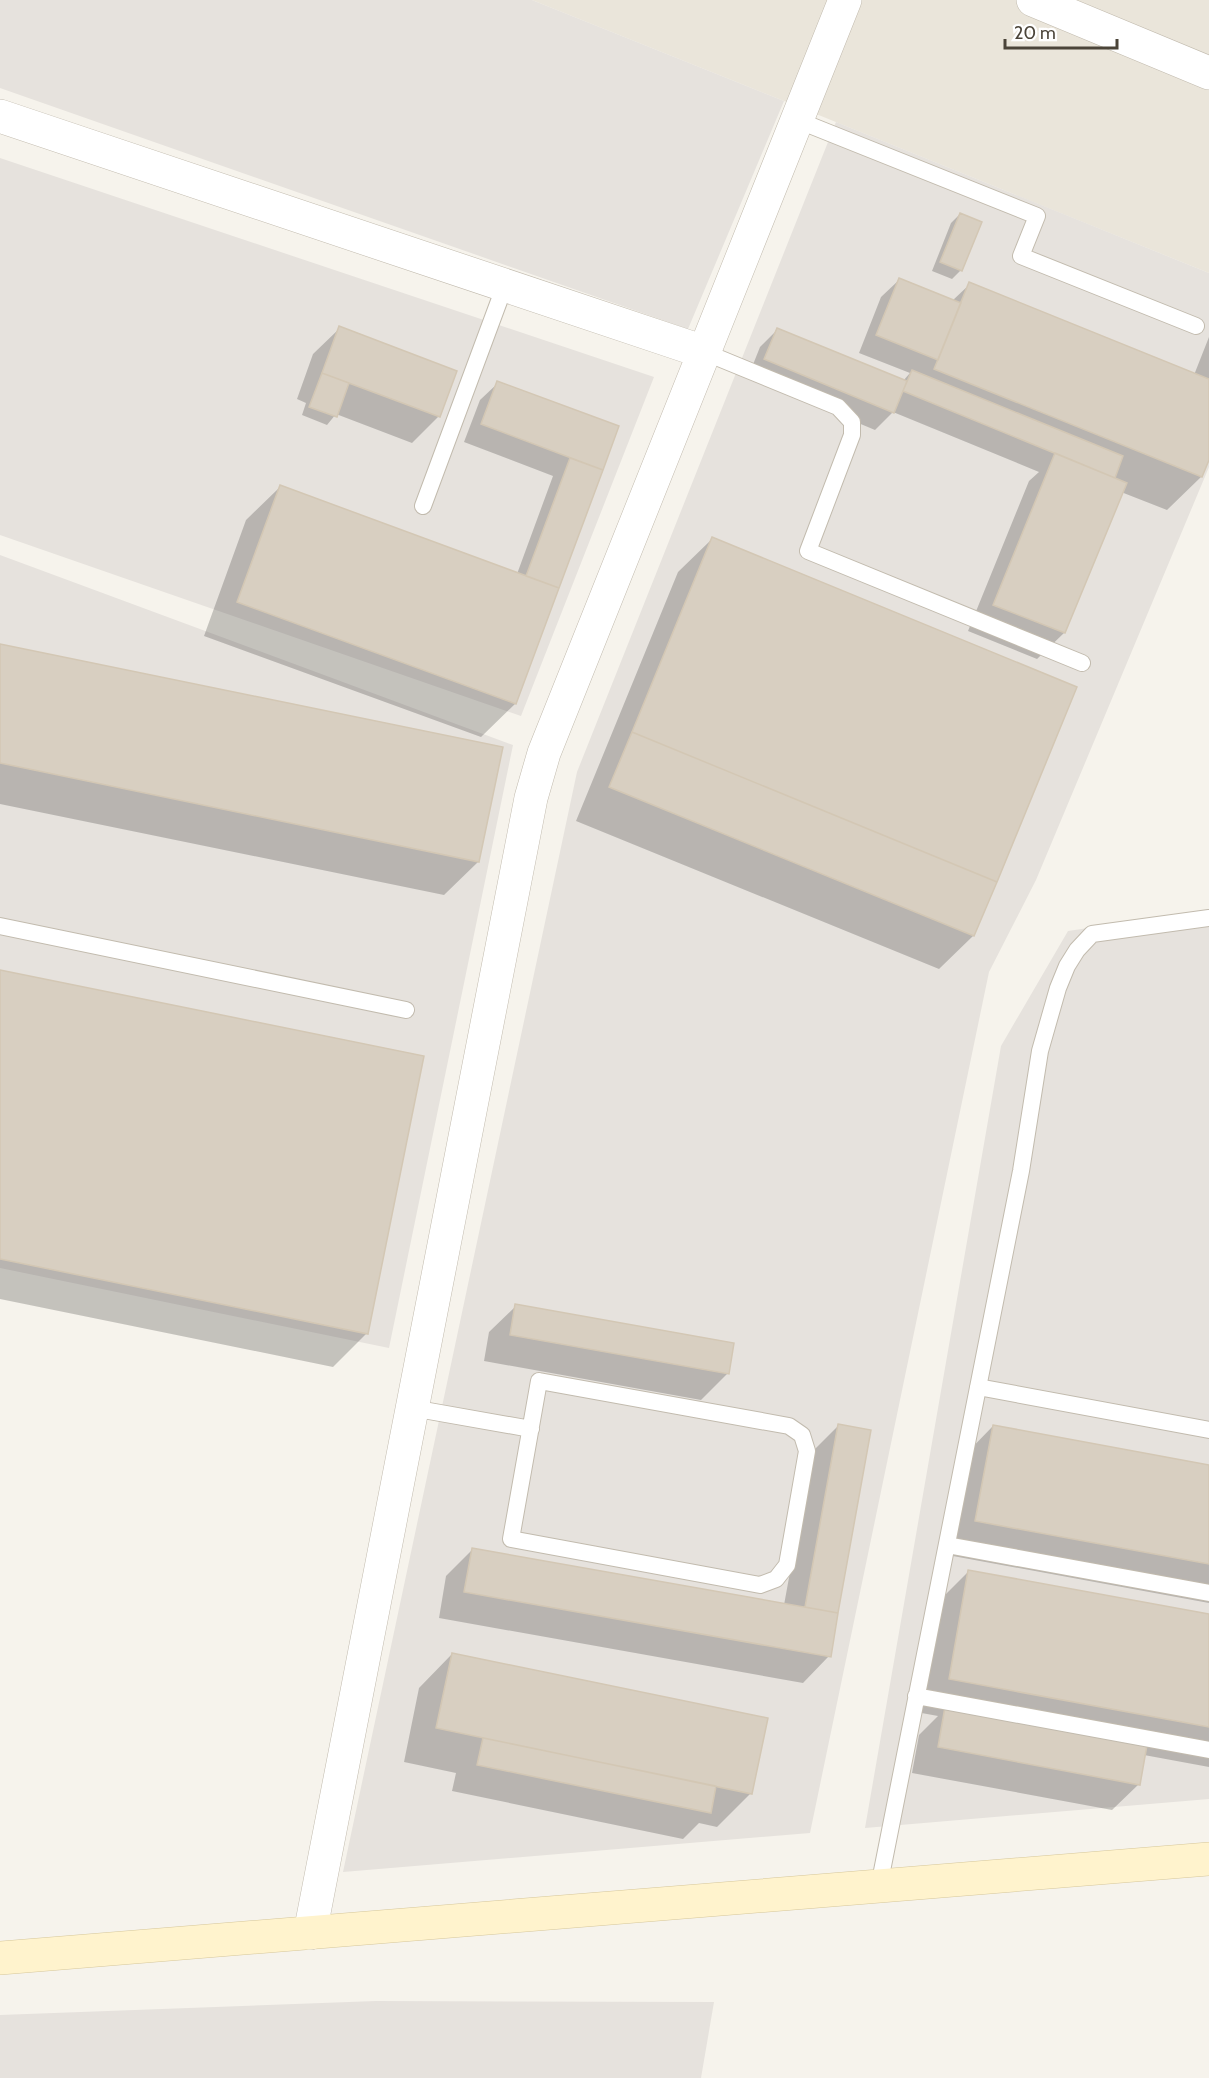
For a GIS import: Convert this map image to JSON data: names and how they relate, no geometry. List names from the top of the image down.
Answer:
{
  "scale_bar": "20 m"
}
